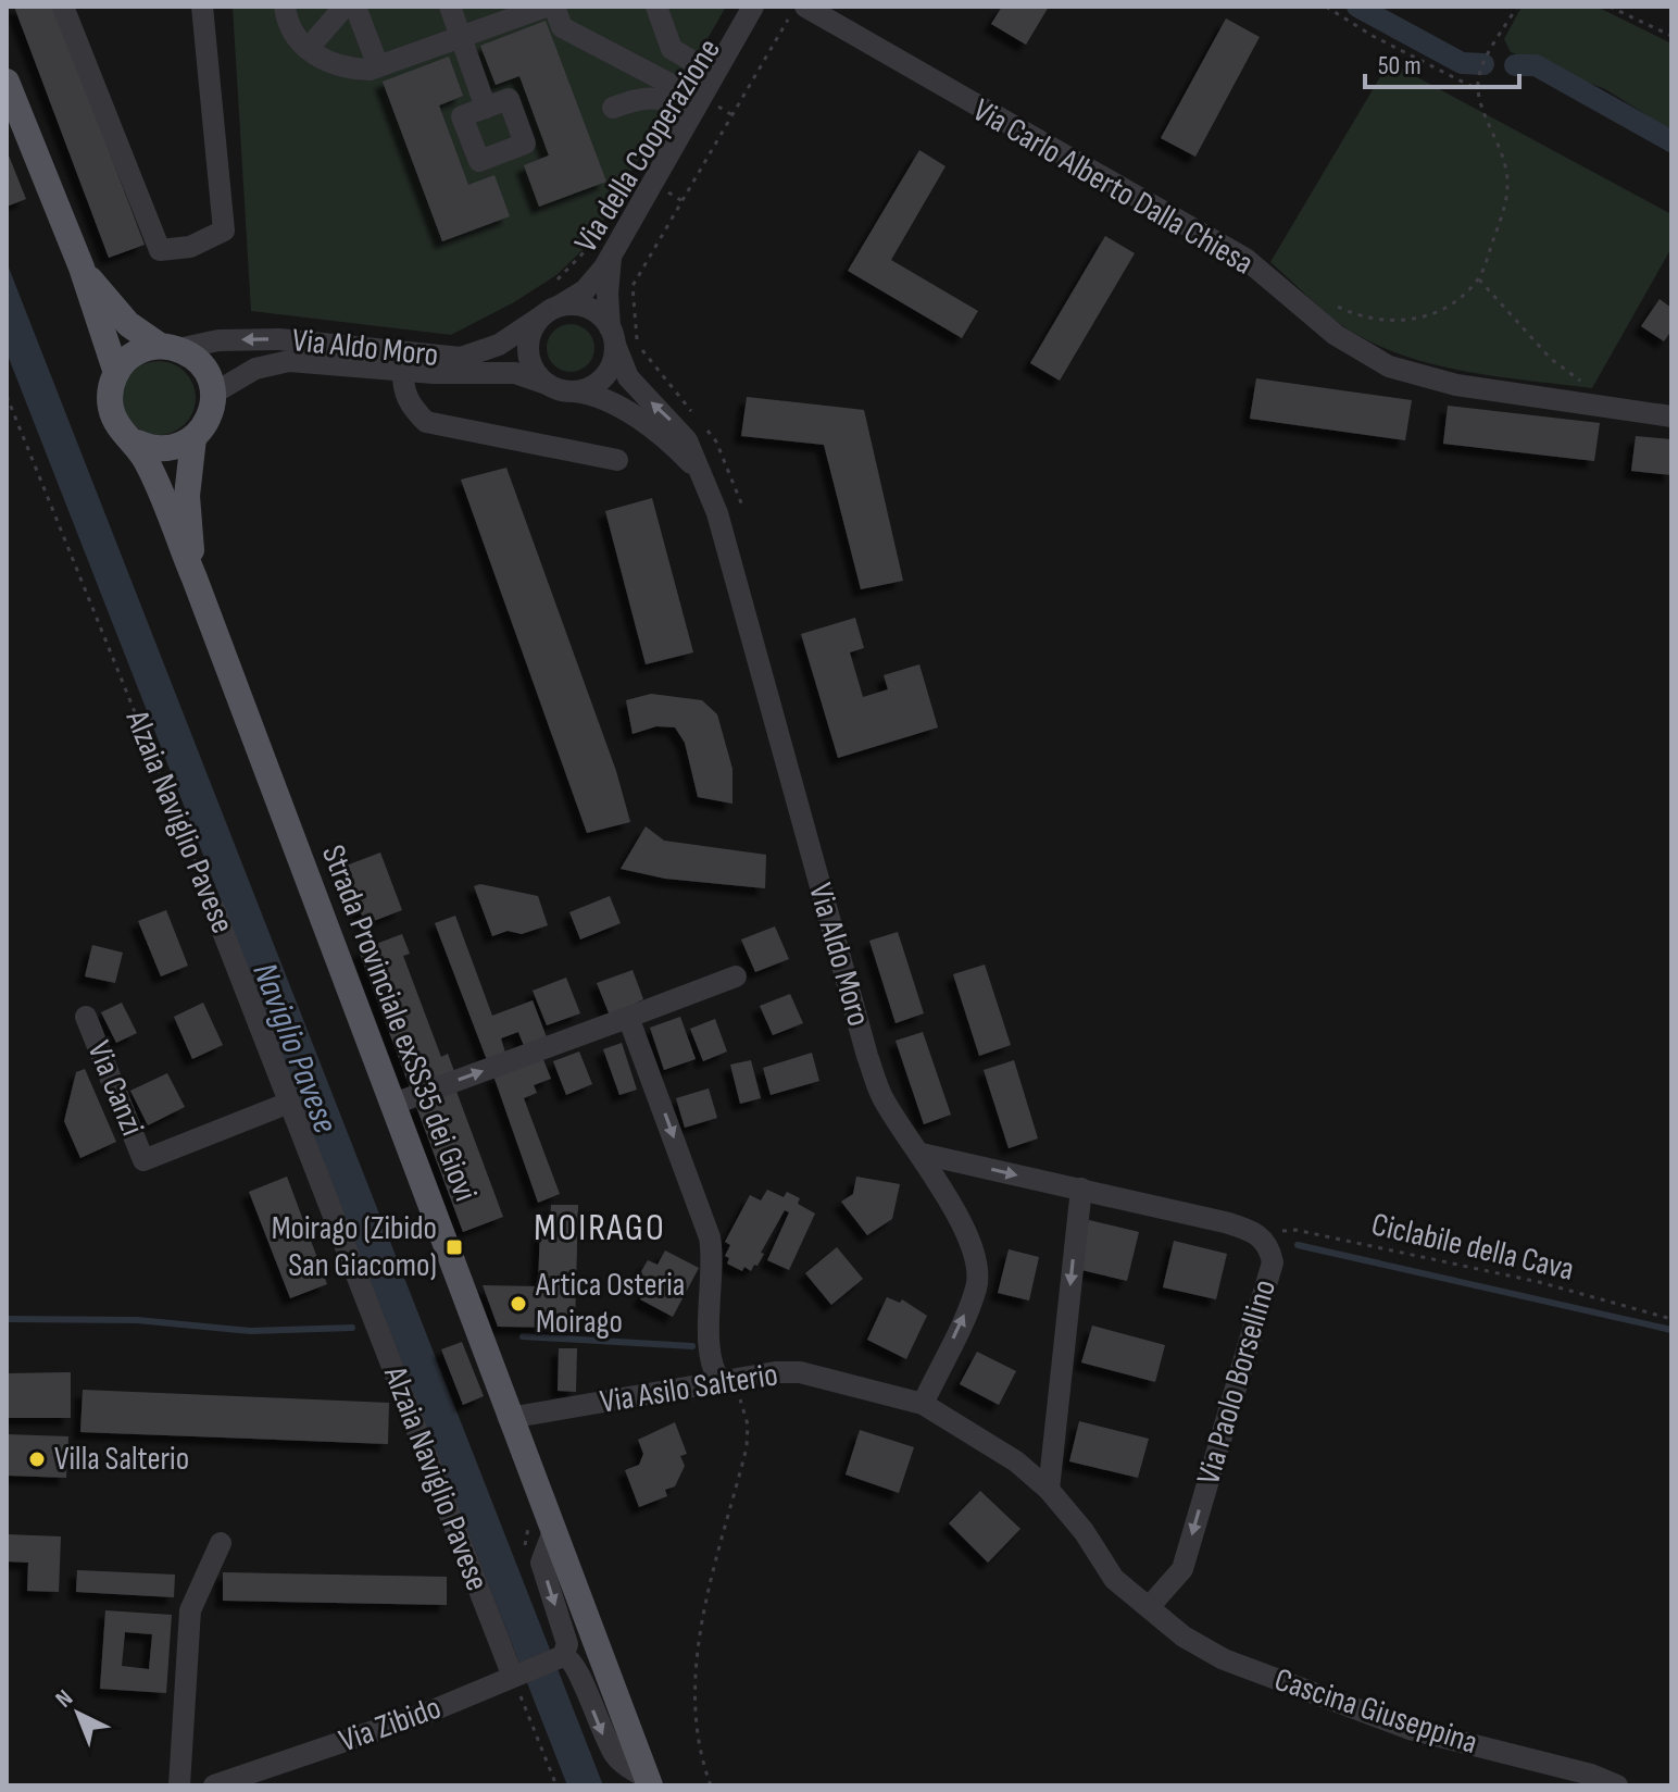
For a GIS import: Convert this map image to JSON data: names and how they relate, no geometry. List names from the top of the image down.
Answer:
{
  "streets": {
    "main road": ["Strada Provinciale exSS35 dei Giovi"],
    "street": [
      "Via della Cooperazione",
      "Via Carlo Alberto Dalla Chiesa",
      "Via Aldo Moro",
      "Alzaia Naviglio Pavese",
      "Via Canzi",
      "Via Paolo Borsellino",
      "Via Asilo Salterio",
      "Cascina Giuseppina",
      "Via Zibido"
    ],
    "path": ["Ciclabile della Cava"]
  },
  "crossings": [
    ["Via della Cooperazione", "Via Aldo Moro"],
    ["Via Aldo Moro", "Via Paolo Borsellino"],
    ["Via Aldo Moro", "Via Asilo Salterio"],
    ["Alzaia Naviglio Pavese", "Via Canzi"],
    ["Alzaia Naviglio Pavese", "Via Zibido"],
    ["Strada Provinciale exSS35 dei Giovi", "Via Asilo Salterio"],
    ["Ciclabile della Cava", "Via Paolo Borsellino"],
    ["Via Paolo Borsellino", "Via Asilo Salterio"],
    ["Via Paolo Borsellino", "Cascina Giuseppina"],
    ["Via Asilo Salterio", "Cascina Giuseppina"]
  ],
  "districts": ["MOIRAGO"],
  "water": ["Naviglio Pavese"],
  "places": {
    "transit": ["Moirago (Zibido San Giacomo)"],
    "other": ["Artica Osteria Moirago", "Villa Salterio"]
  },
  "scale_bar": "50 m",
  "north": "top left"
}
